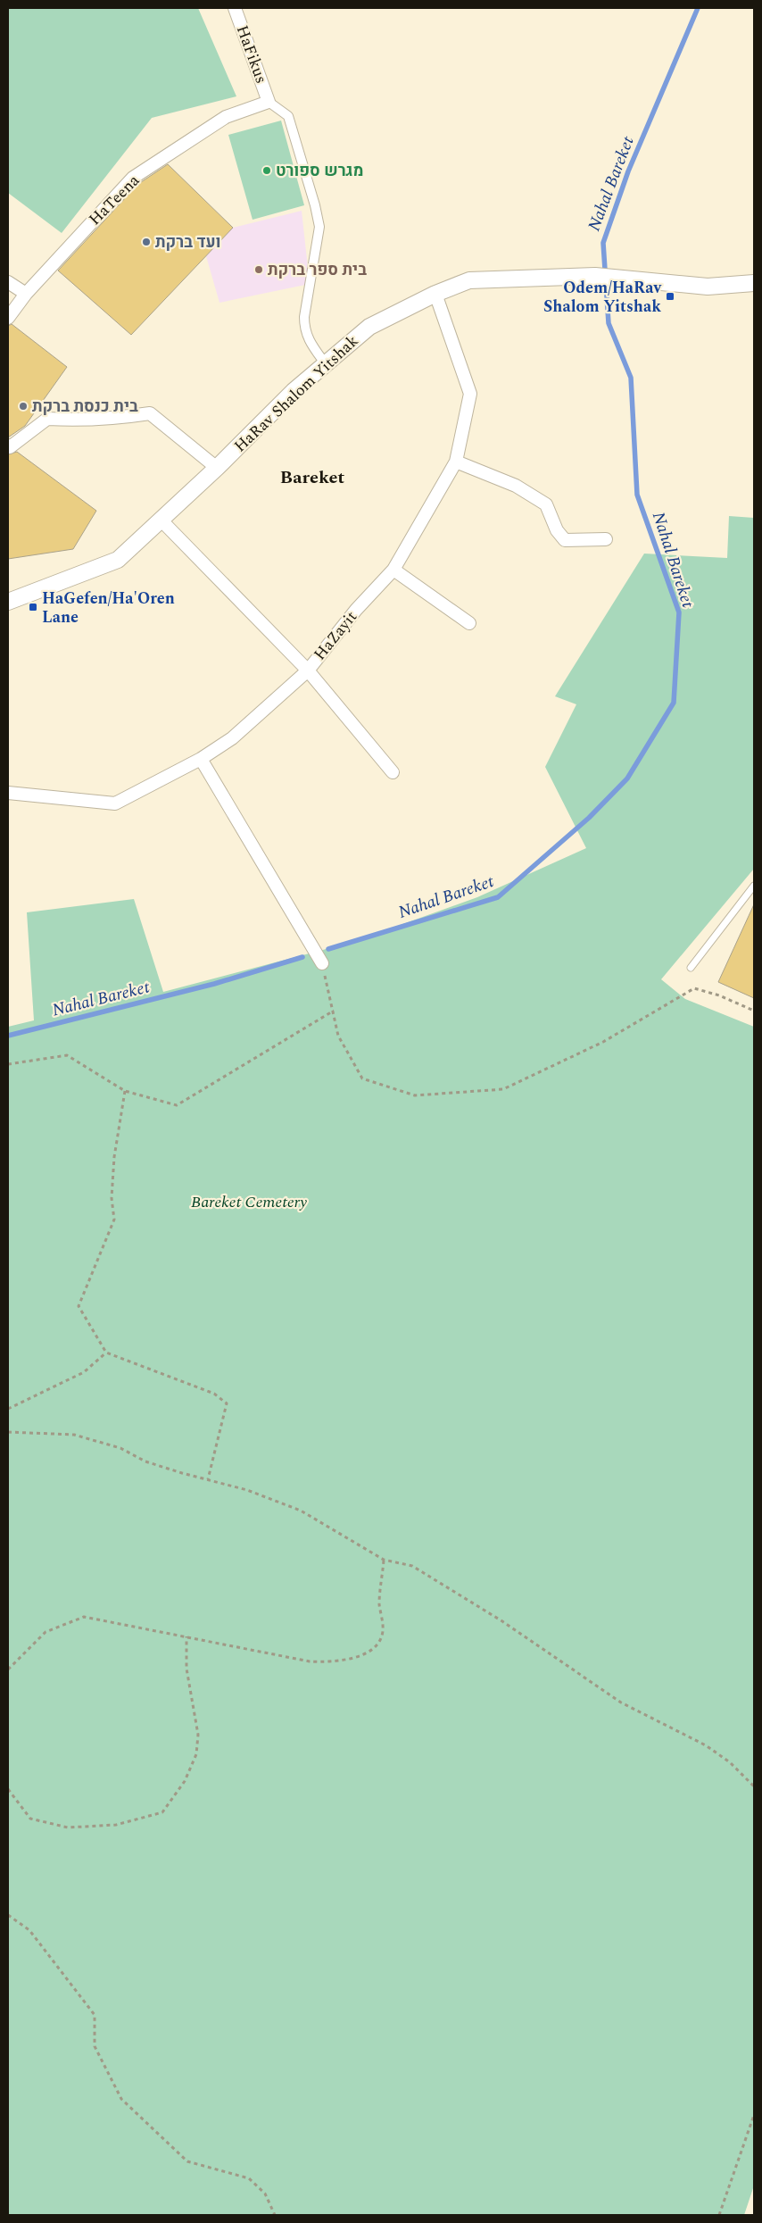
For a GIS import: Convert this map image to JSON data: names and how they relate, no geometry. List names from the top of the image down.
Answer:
{
  "streets": {
    "street": [
      "HaFikus",
      "HaTeena",
      "HaRav Shalom Yitshak",
      "HaZayit"
    ]
  },
  "crossings": [
    ["HaFikus", "HaTeena"],
    ["HaRav Shalom Yitshak", "HaZayit"]
  ],
  "districts": ["Bareket"],
  "water": ["Nahal Bareket"],
  "parks": ["Bareket Cemetery"],
  "places": {
    "other": [
      "מגרש ספורט",
      "ועד ברקת",
      "בית ספר ברקת",
      "בית כנסת ברקת"
    ],
    "transit": ["Odem/HaRav Shalom Yitshak", "HaGefen/Ha'Oren Lane"]
  }
}
